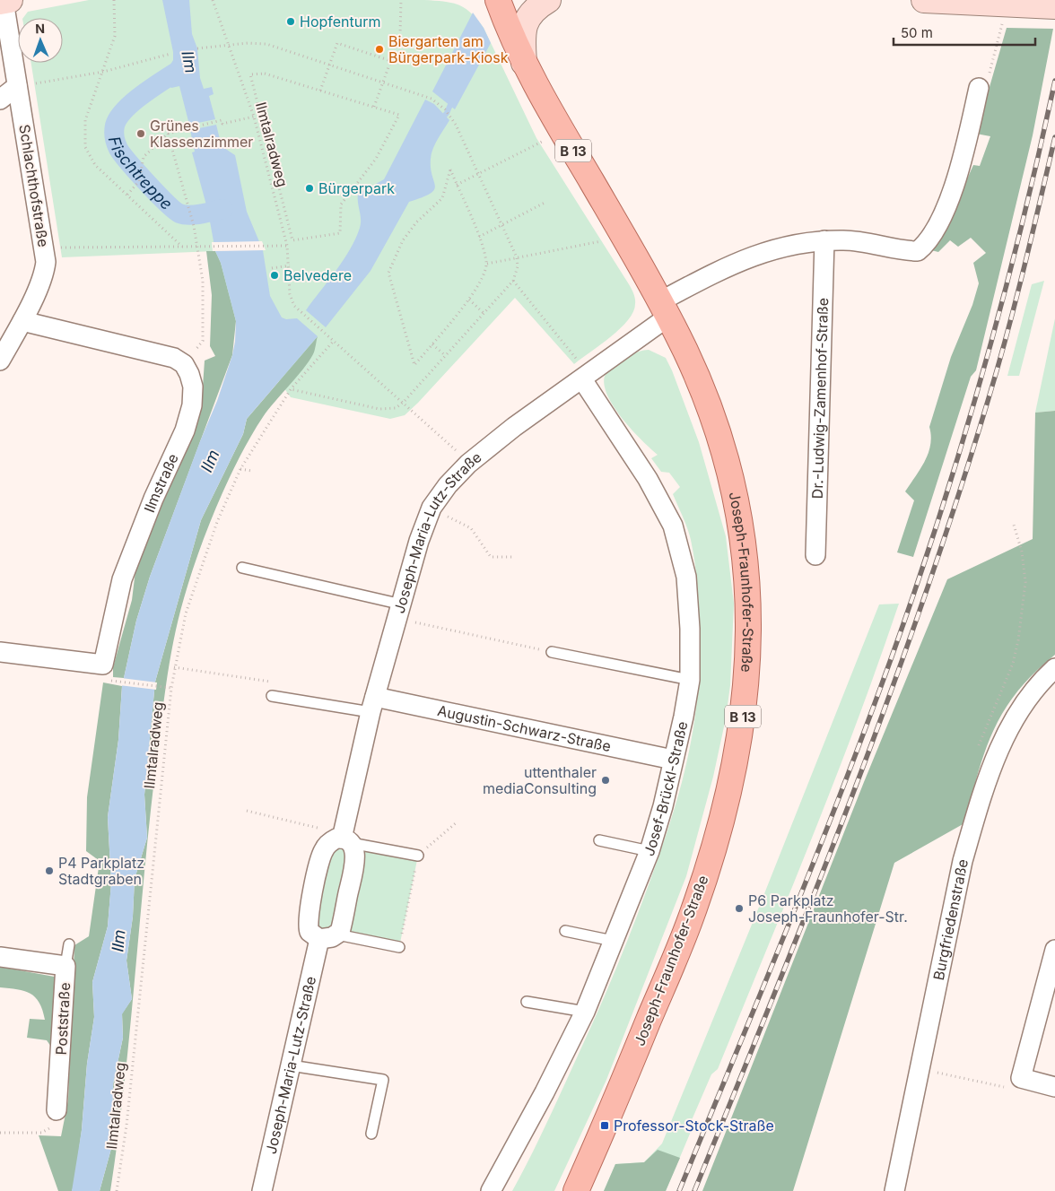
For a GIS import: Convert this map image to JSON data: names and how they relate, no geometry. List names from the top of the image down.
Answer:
{
  "streets": {
    "main road": ["B 13", "Joseph-Fraunhofer-Straße"],
    "street": [
      "Schlachthofstraße",
      "Dr.-Ludwig-Zamenhof-Straße",
      "Ilmstraße",
      "Joseph-Maria-Lutz-Straße",
      "Augustin-Schwarz-Straße",
      "Josef-Brückl-Straße",
      "Burgfriedenstraße",
      "Poststraße"
    ],
    "path": ["Ilmtalradweg"]
  },
  "crossings": [
    ["Joseph-Maria-Lutz-Straße", "Joseph-Fraunhofer-Straße"],
    ["Joseph-Maria-Lutz-Straße", "Augustin-Schwarz-Straße"],
    ["Joseph-Maria-Lutz-Straße", "Josef-Brückl-Straße"],
    ["Augustin-Schwarz-Straße", "Josef-Brückl-Straße"]
  ],
  "water": ["Ilm", "Fischtreppe"],
  "places": {
    "other": [
      "Hopfenturm",
      "Biergarten am Bürgerpark-Kiosk",
      "Grünes Klassenzimmer",
      "Bürgerpark",
      "Belvedere",
      "uttenthaler mediaConsulting",
      "P4 Parkplatz Stadtgraben",
      "P6 Parkplatz Joseph-Fraunhofer-Str."
    ],
    "transit": ["Professor-Stock-Straße"]
  },
  "scale_bar": "50 m",
  "north": "top"
}
